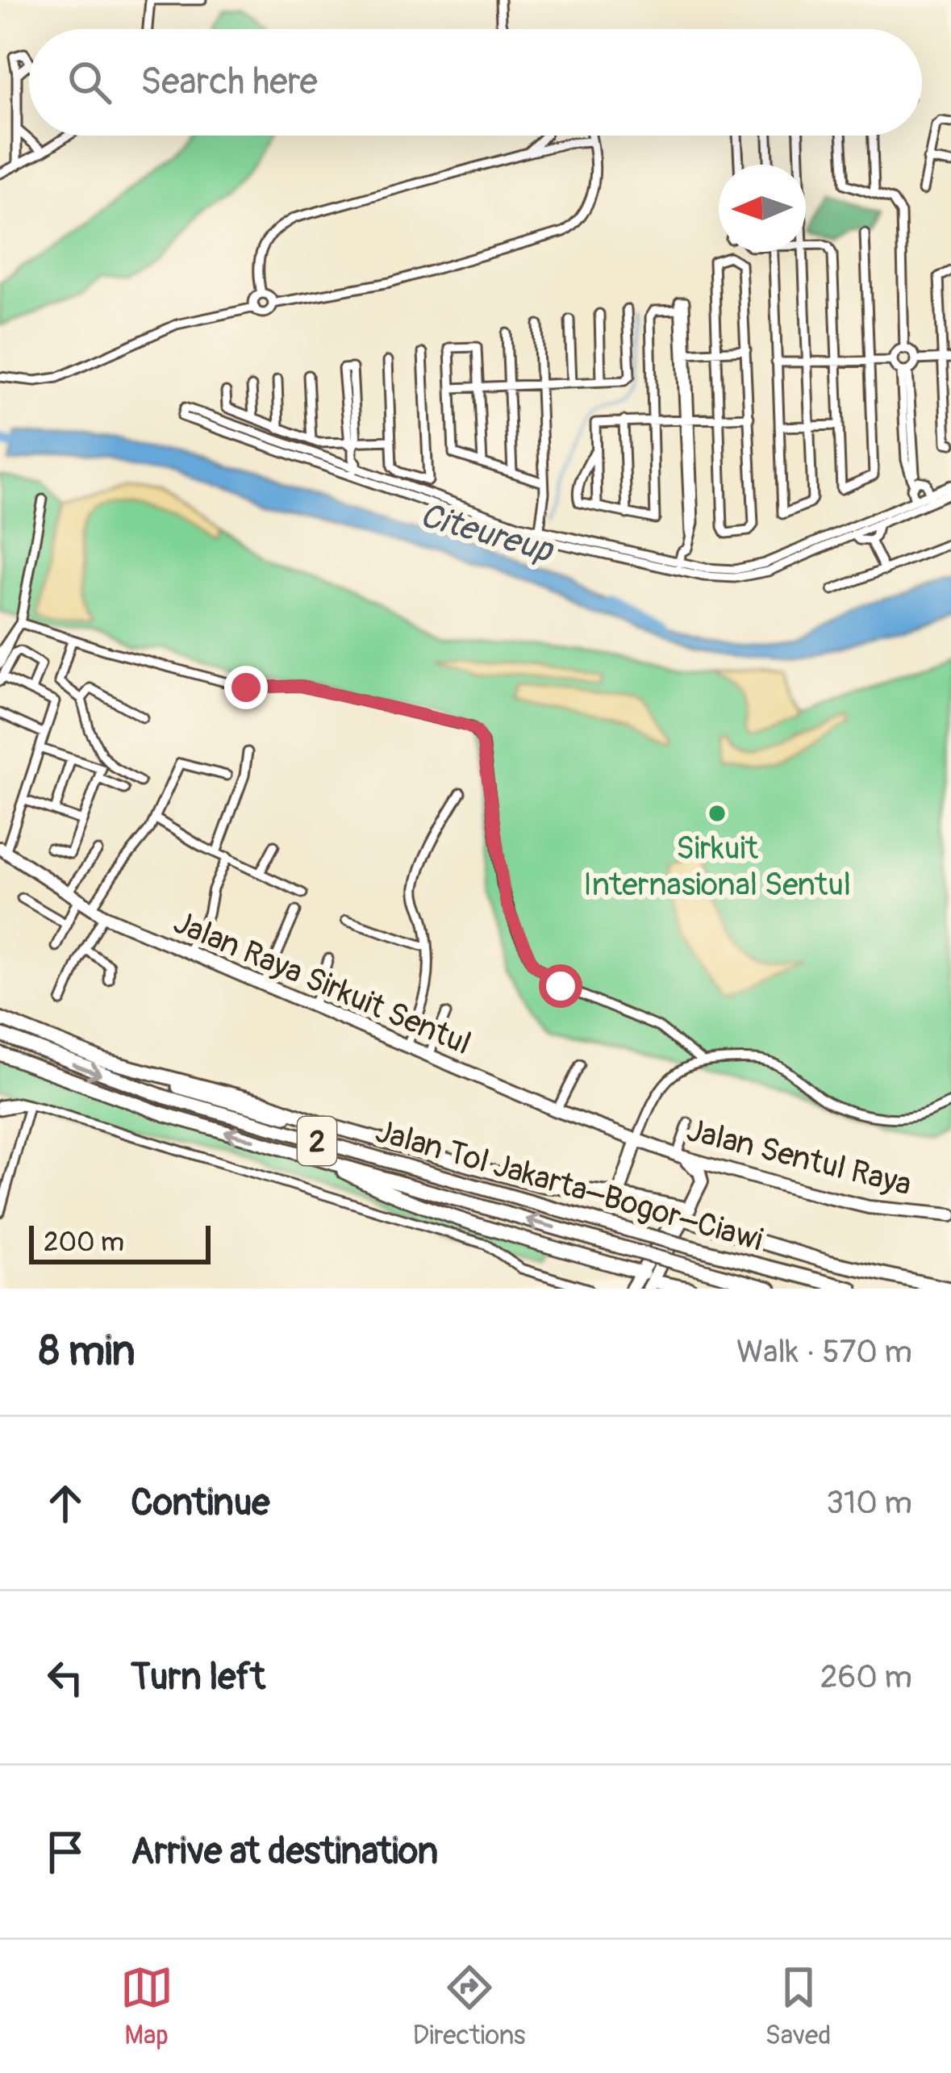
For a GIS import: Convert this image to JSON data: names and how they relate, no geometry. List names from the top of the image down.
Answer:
{
  "streets": {
    "highway": ["2", "Jalan Tol Jakarta–Bogor–Ciawi"],
    "main road": ["Jalan Raya Sirkuit Sentul", "Jalan Sentul Raya"]
  },
  "crossings": [
    ["Jalan Raya Sirkuit Sentul", "Jalan Sentul Raya"]
  ],
  "water": ["Citeureup"],
  "places": ["Sirkuit Internasional Sentul"],
  "scale_bar": "200 m",
  "north": "left",
  "page": {
    "search": "Search here",
    "scale": "200 m",
    "heading": ["8 min", "Walk · 570 m"],
    "list": [
      ["Continue", "310 m"],
      ["Turn left", "260 m"],
      "Arrive at destination"
    ],
    "nav": ["Map", "Directions", "Saved"]
  }
}
